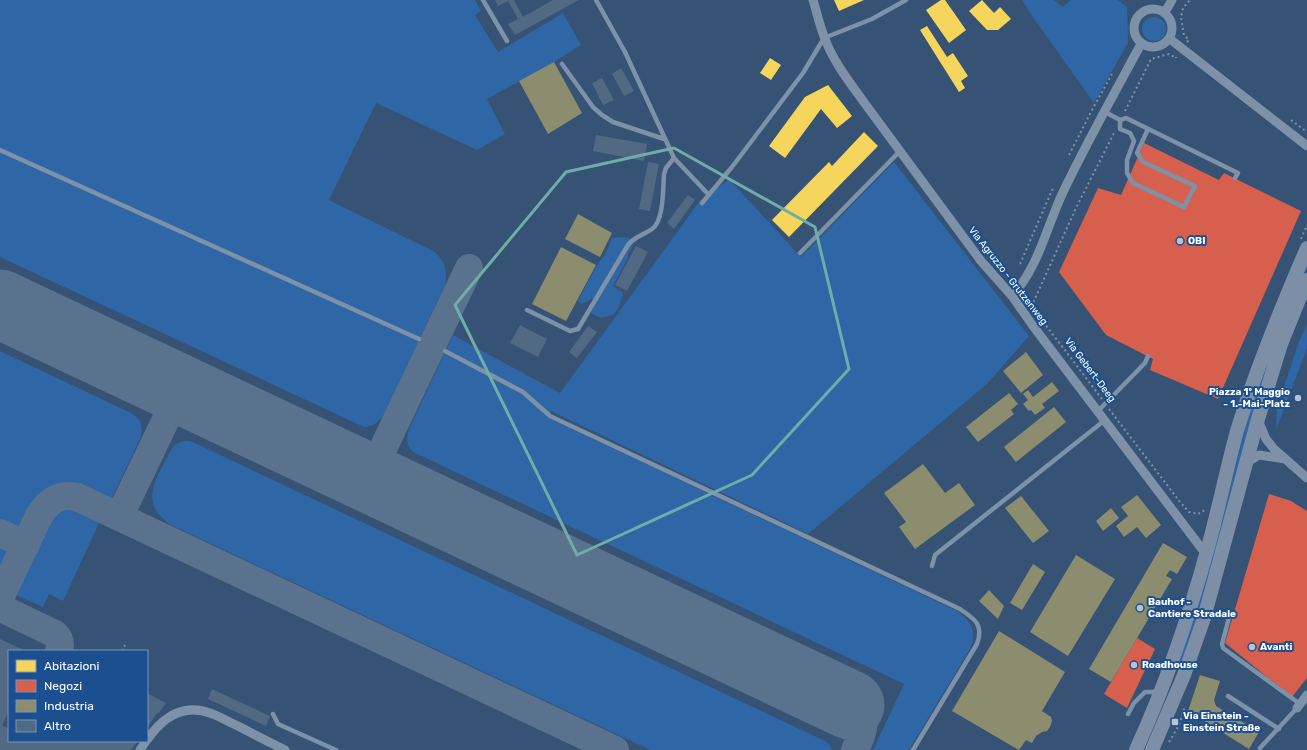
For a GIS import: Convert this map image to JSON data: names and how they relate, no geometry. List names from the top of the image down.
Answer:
{
  "streets": {
    "street": ["Via Agruzzo - Grutzenweg"],
    "path": ["Via Gebert-Deeg"]
  },
  "places": {
    "other": [
      "OBI",
      "Piazza 1º Maggio - 1.-Mai-Platz",
      "Bauhof - Cantiere Stradale",
      "Avanti",
      "Roadhouse"
    ],
    "transit": ["Via Einstein - Einstein Straße"]
  },
  "legend": [
    "Abitazioni",
    "Negozi",
    "Industria",
    "Altro"
  ]
}
